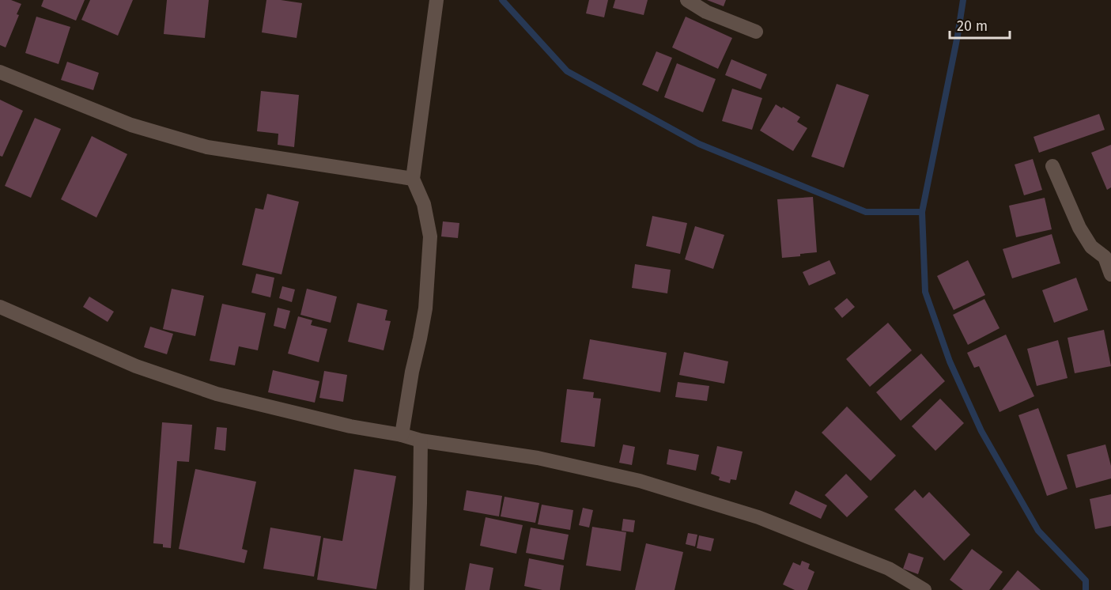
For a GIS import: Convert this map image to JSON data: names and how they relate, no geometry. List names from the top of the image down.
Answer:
{
  "scale_bar": "20 m"
}
